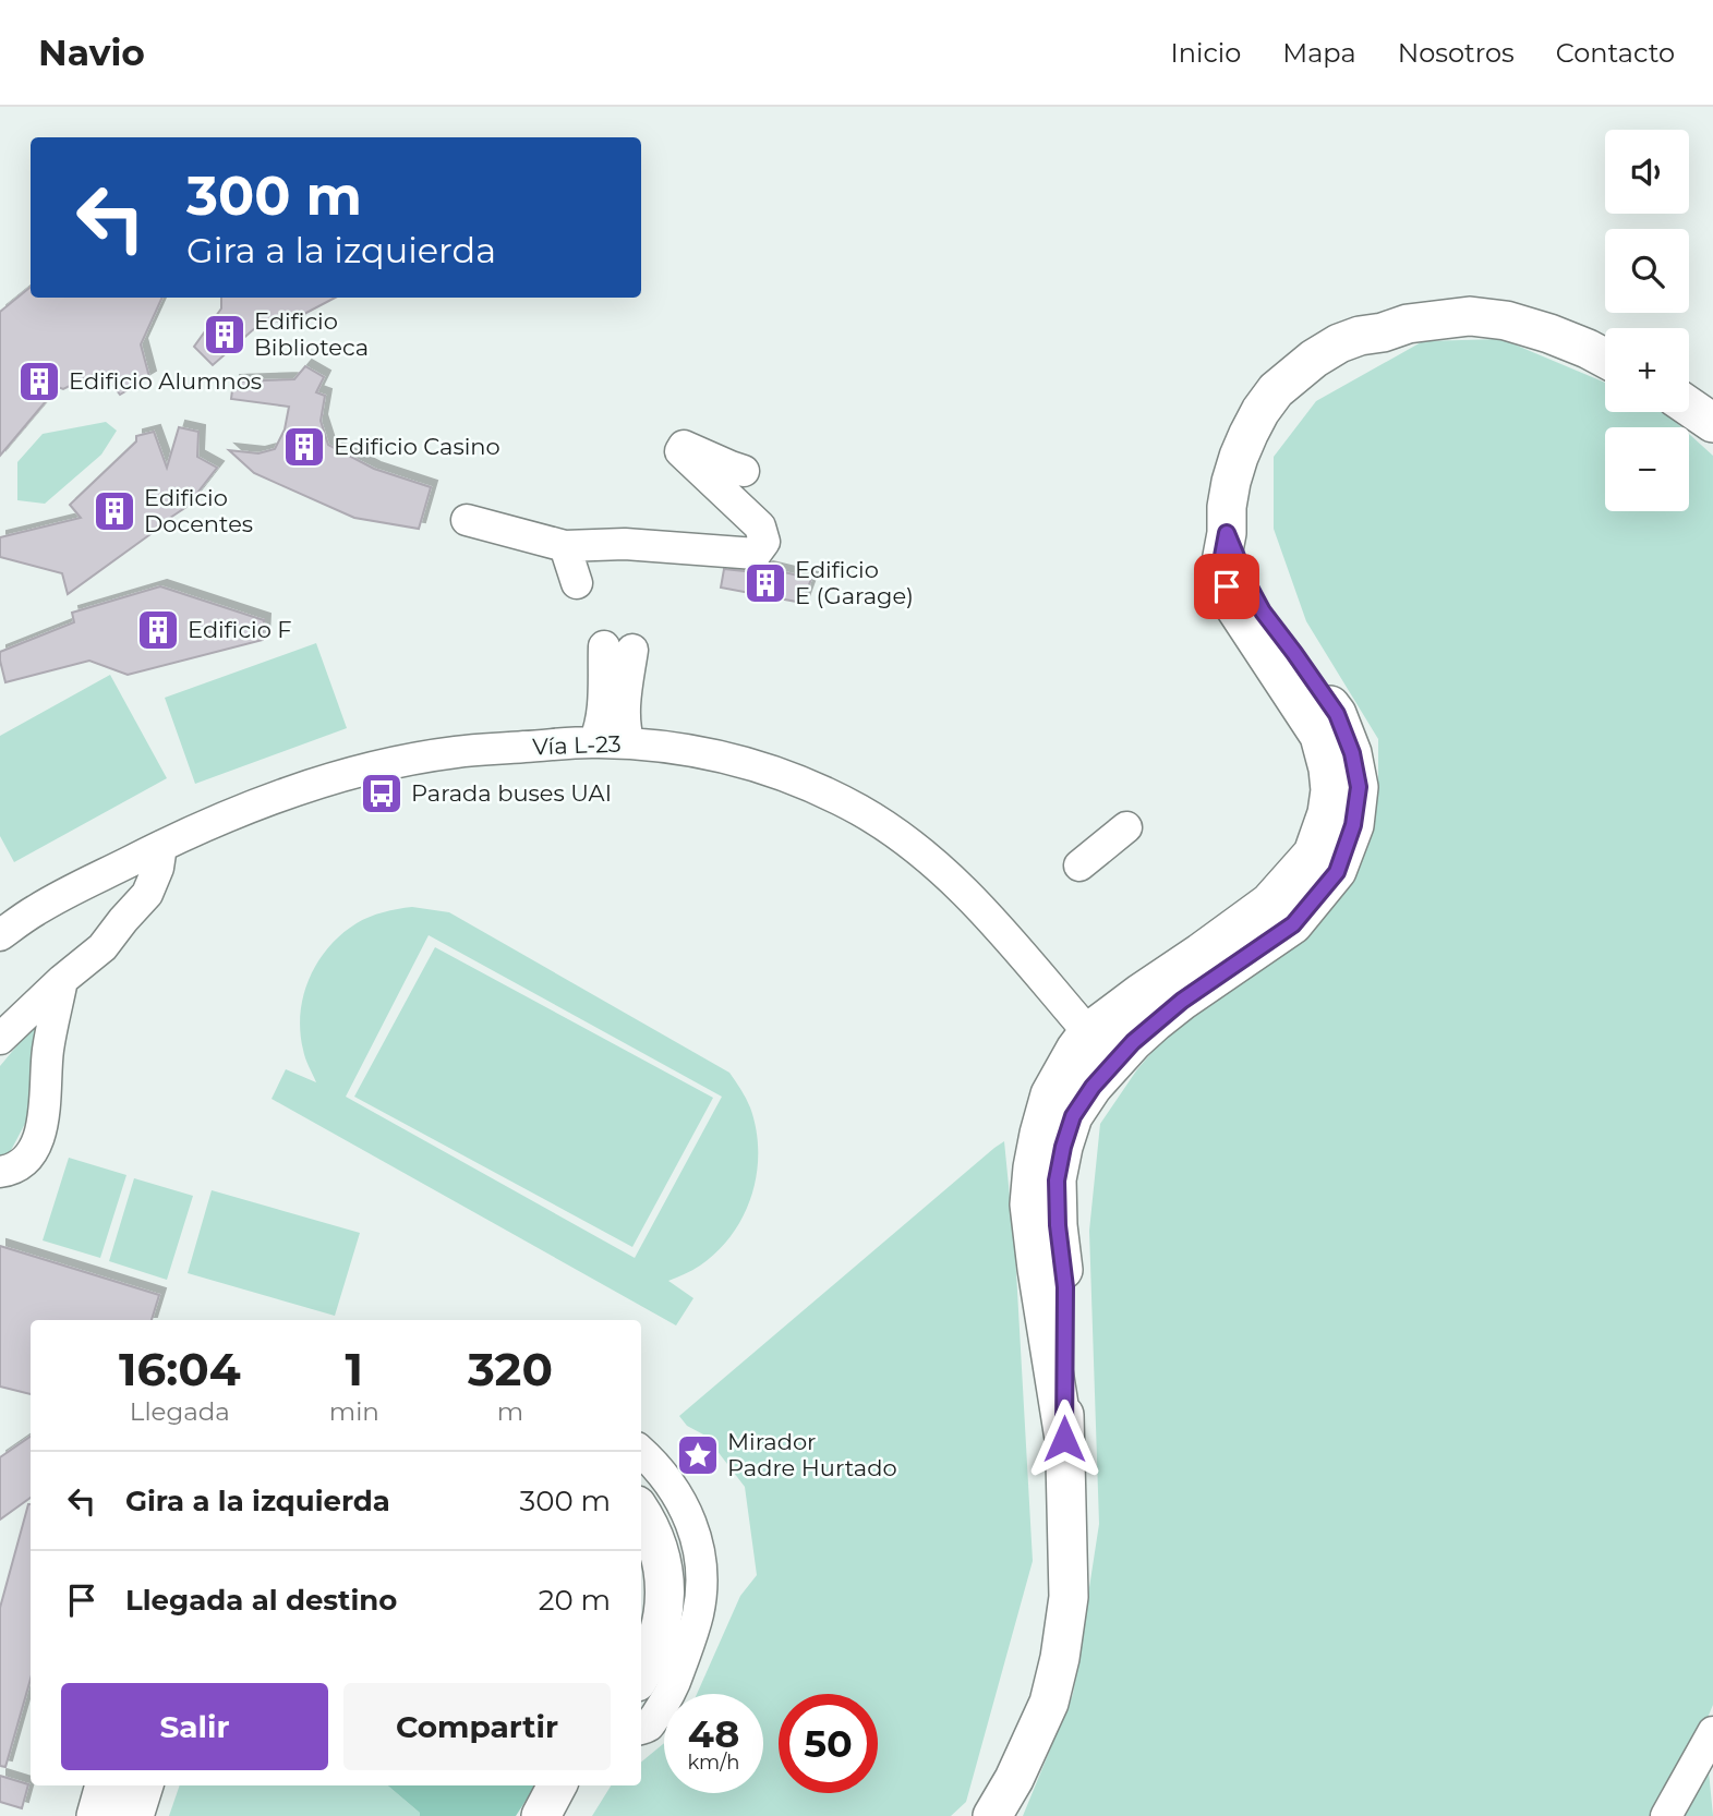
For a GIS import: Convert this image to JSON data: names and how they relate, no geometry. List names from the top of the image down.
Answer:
{
  "streets": {
    "street": ["Vía L-23"]
  },
  "places": {
    "building": [
      "Edificio Biblioteca",
      "Edificio Alumnos",
      "Edificio Casino",
      "Edificio Docentes",
      "Edificio E (Garage)",
      "Edificio F"
    ],
    "bus stop": ["Parada buses UAI"],
    "place": ["Mirador Padre Hurtado"]
  },
  "page": {
    "header": "Navio",
    "nav": [
      "Inicio",
      "Mapa",
      "Nosotros",
      "Contacto"
    ],
    "map_buttons": ["+", "−"],
    "turn": ["300 m", "Gira a la izquierda"],
    "eta": [
      "16:04",
      "Llegada",
      "1",
      "min",
      "320",
      "m"
    ],
    "list": [
      {
        "name": "Gira a la izquierda",
        "value": "300 m"
      },
      {
        "name": "Llegada al destino",
        "value": "20 m"
      }
    ],
    "buttons": ["Salir", "Compartir"],
    "speed": "48 km/h",
    "limit": "50"
  }
}
